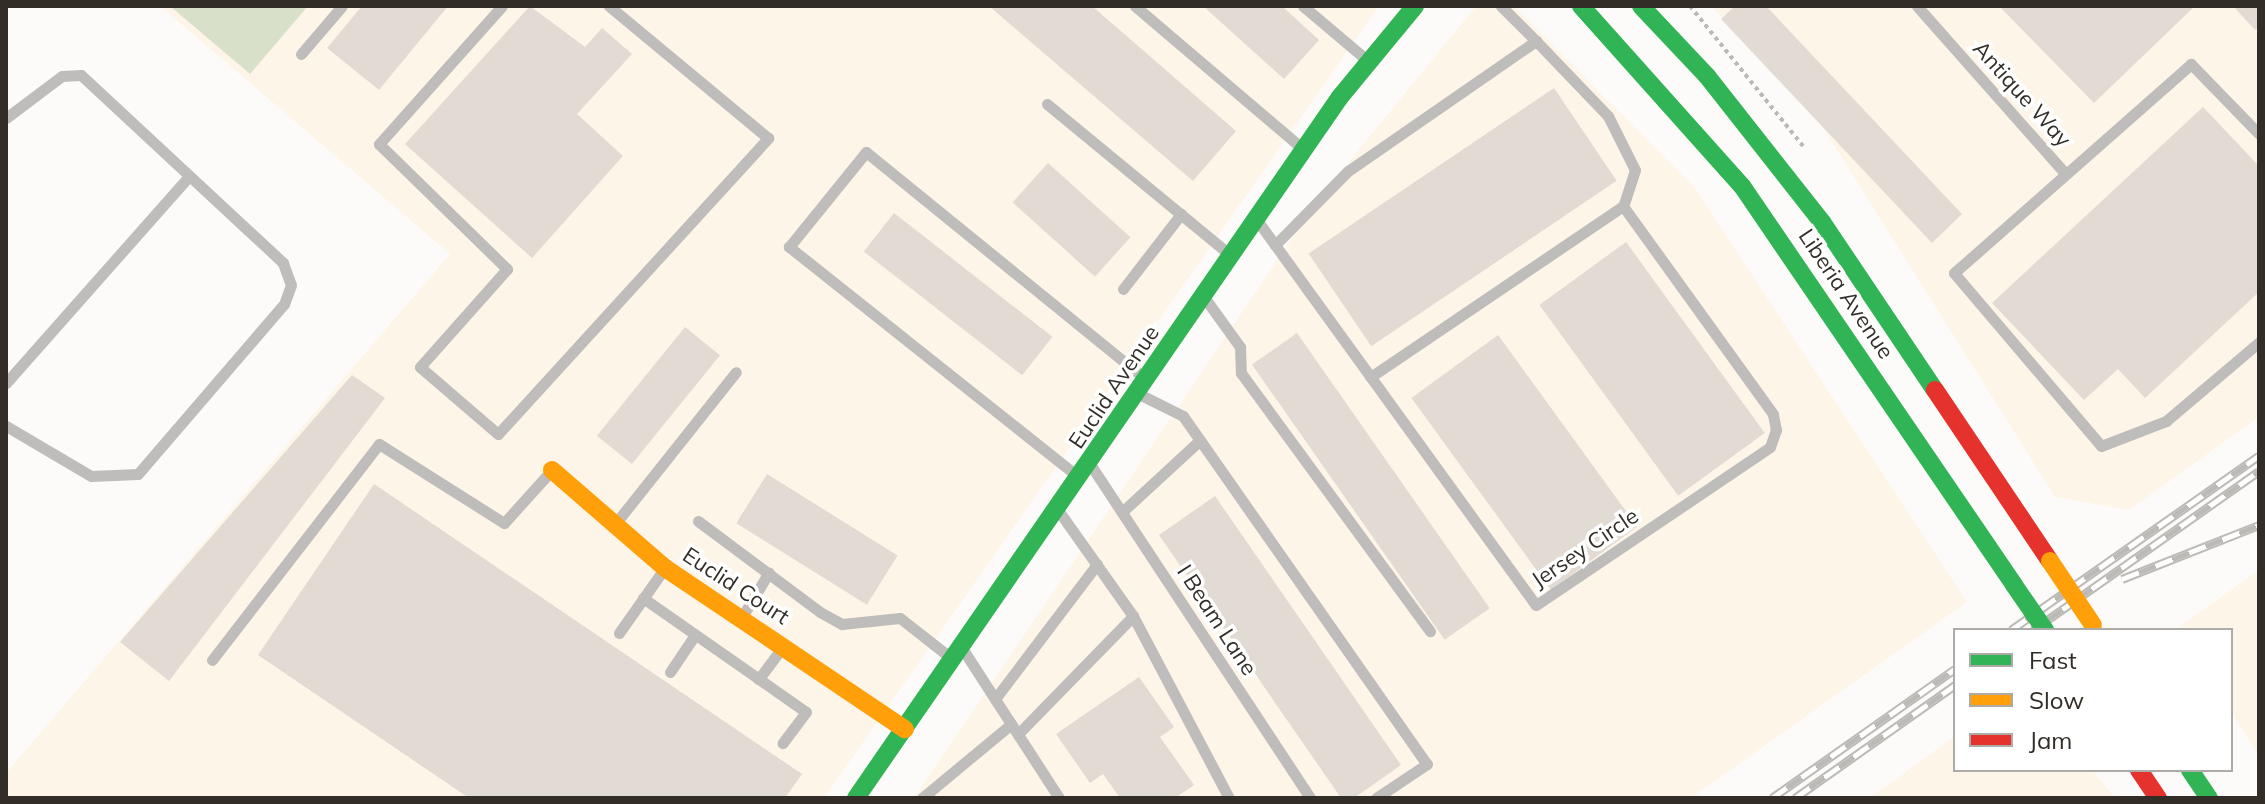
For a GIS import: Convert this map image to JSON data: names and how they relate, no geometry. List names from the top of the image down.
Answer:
{
  "streets": {
    "main road": ["Liberia Avenue", "Euclid Avenue", "Euclid Court"],
    "lane": ["Antique Way", "Jersey Circle", "I Beam Lane"]
  },
  "crossings": [
    ["Euclid Avenue", "Jersey Circle"],
    ["Euclid Avenue", "Euclid Court"],
    ["Euclid Avenue", "I Beam Lane"]
  ],
  "legend": ["Fast", "Slow", "Jam"]
}
